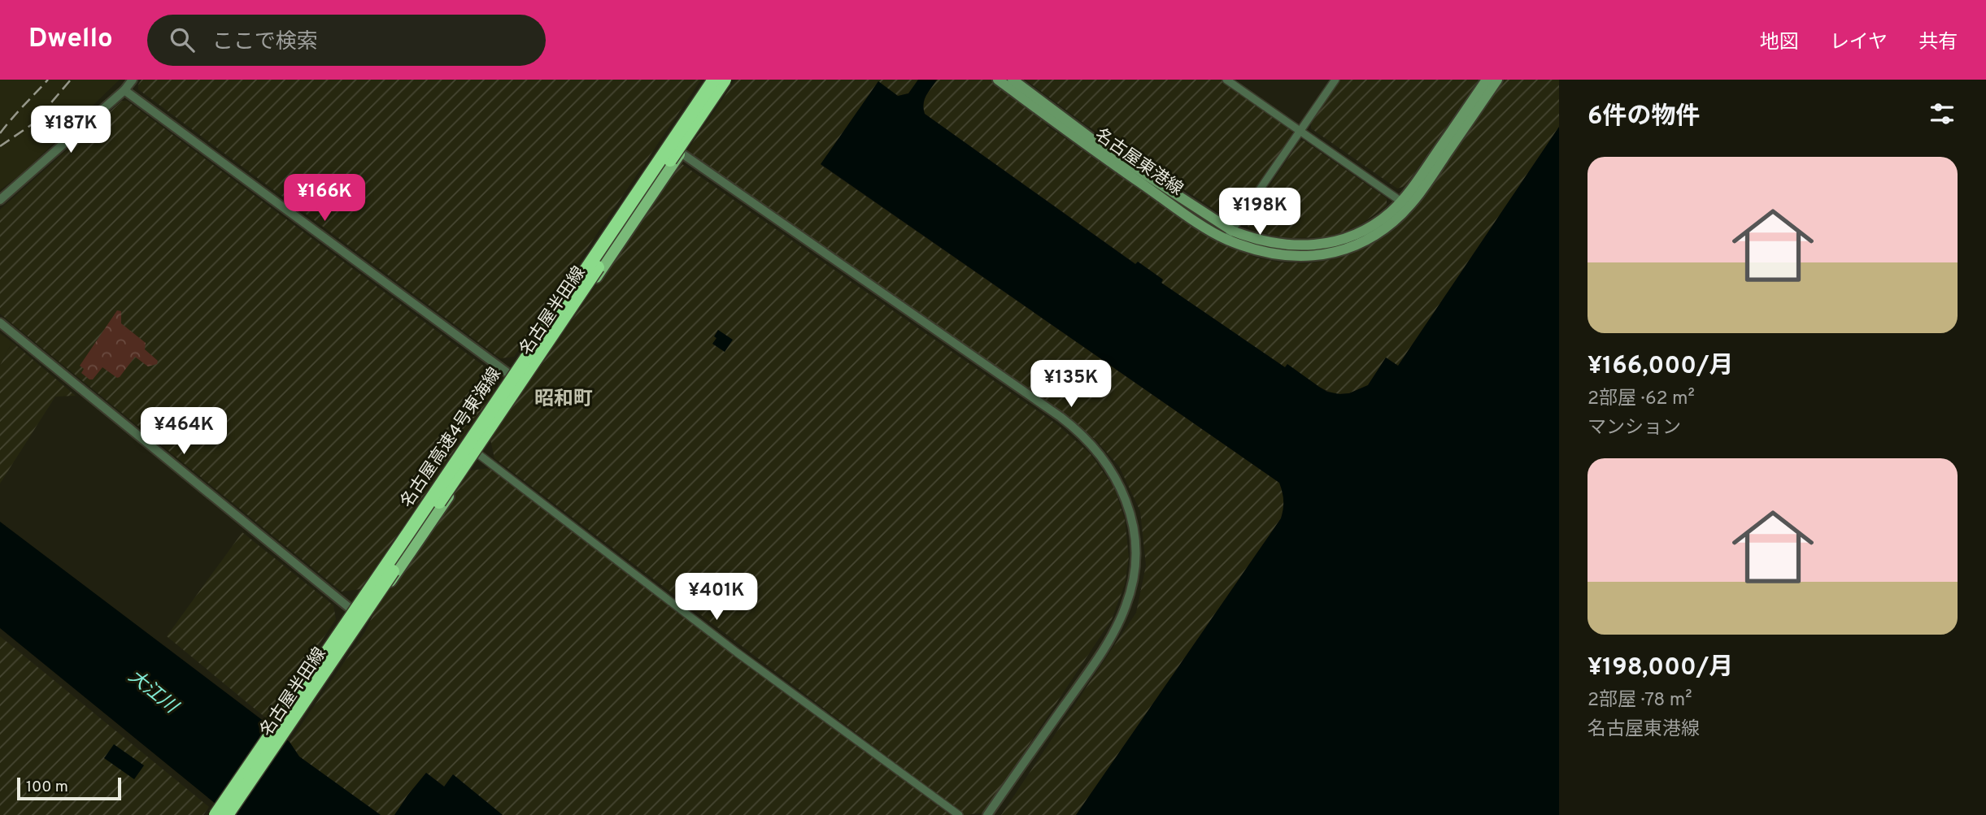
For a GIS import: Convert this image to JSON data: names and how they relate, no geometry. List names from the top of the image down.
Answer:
{
  "streets": {
    "highway": ["名古屋高速4号東海線"],
    "main road": ["名古屋東港線", "名古屋半田線"]
  },
  "crossings": [
    ["名古屋半田線", "名古屋高速4号東海線"]
  ],
  "districts": ["昭和町"],
  "water": ["大江川"],
  "scale_bar": "100 m",
  "page": {
    "header": "Dwello",
    "search": "ここで検索",
    "nav": ["地図", "レイヤ", "共有"],
    "heading": "6件の物件",
    "price": [
      "¥187K",
      "¥166K",
      "¥198K",
      "¥135K",
      "¥464K",
      "¥401K"
    ],
    "list": [
      {
        "name": "¥166,000/月",
        "note": "2部屋 · 62 m² · マンション"
      },
      {
        "name": "¥198,000/月",
        "note": "2部屋 · 78 m² · 名古屋東港線"
      }
    ],
    "scale": "100 m"
  }
}
